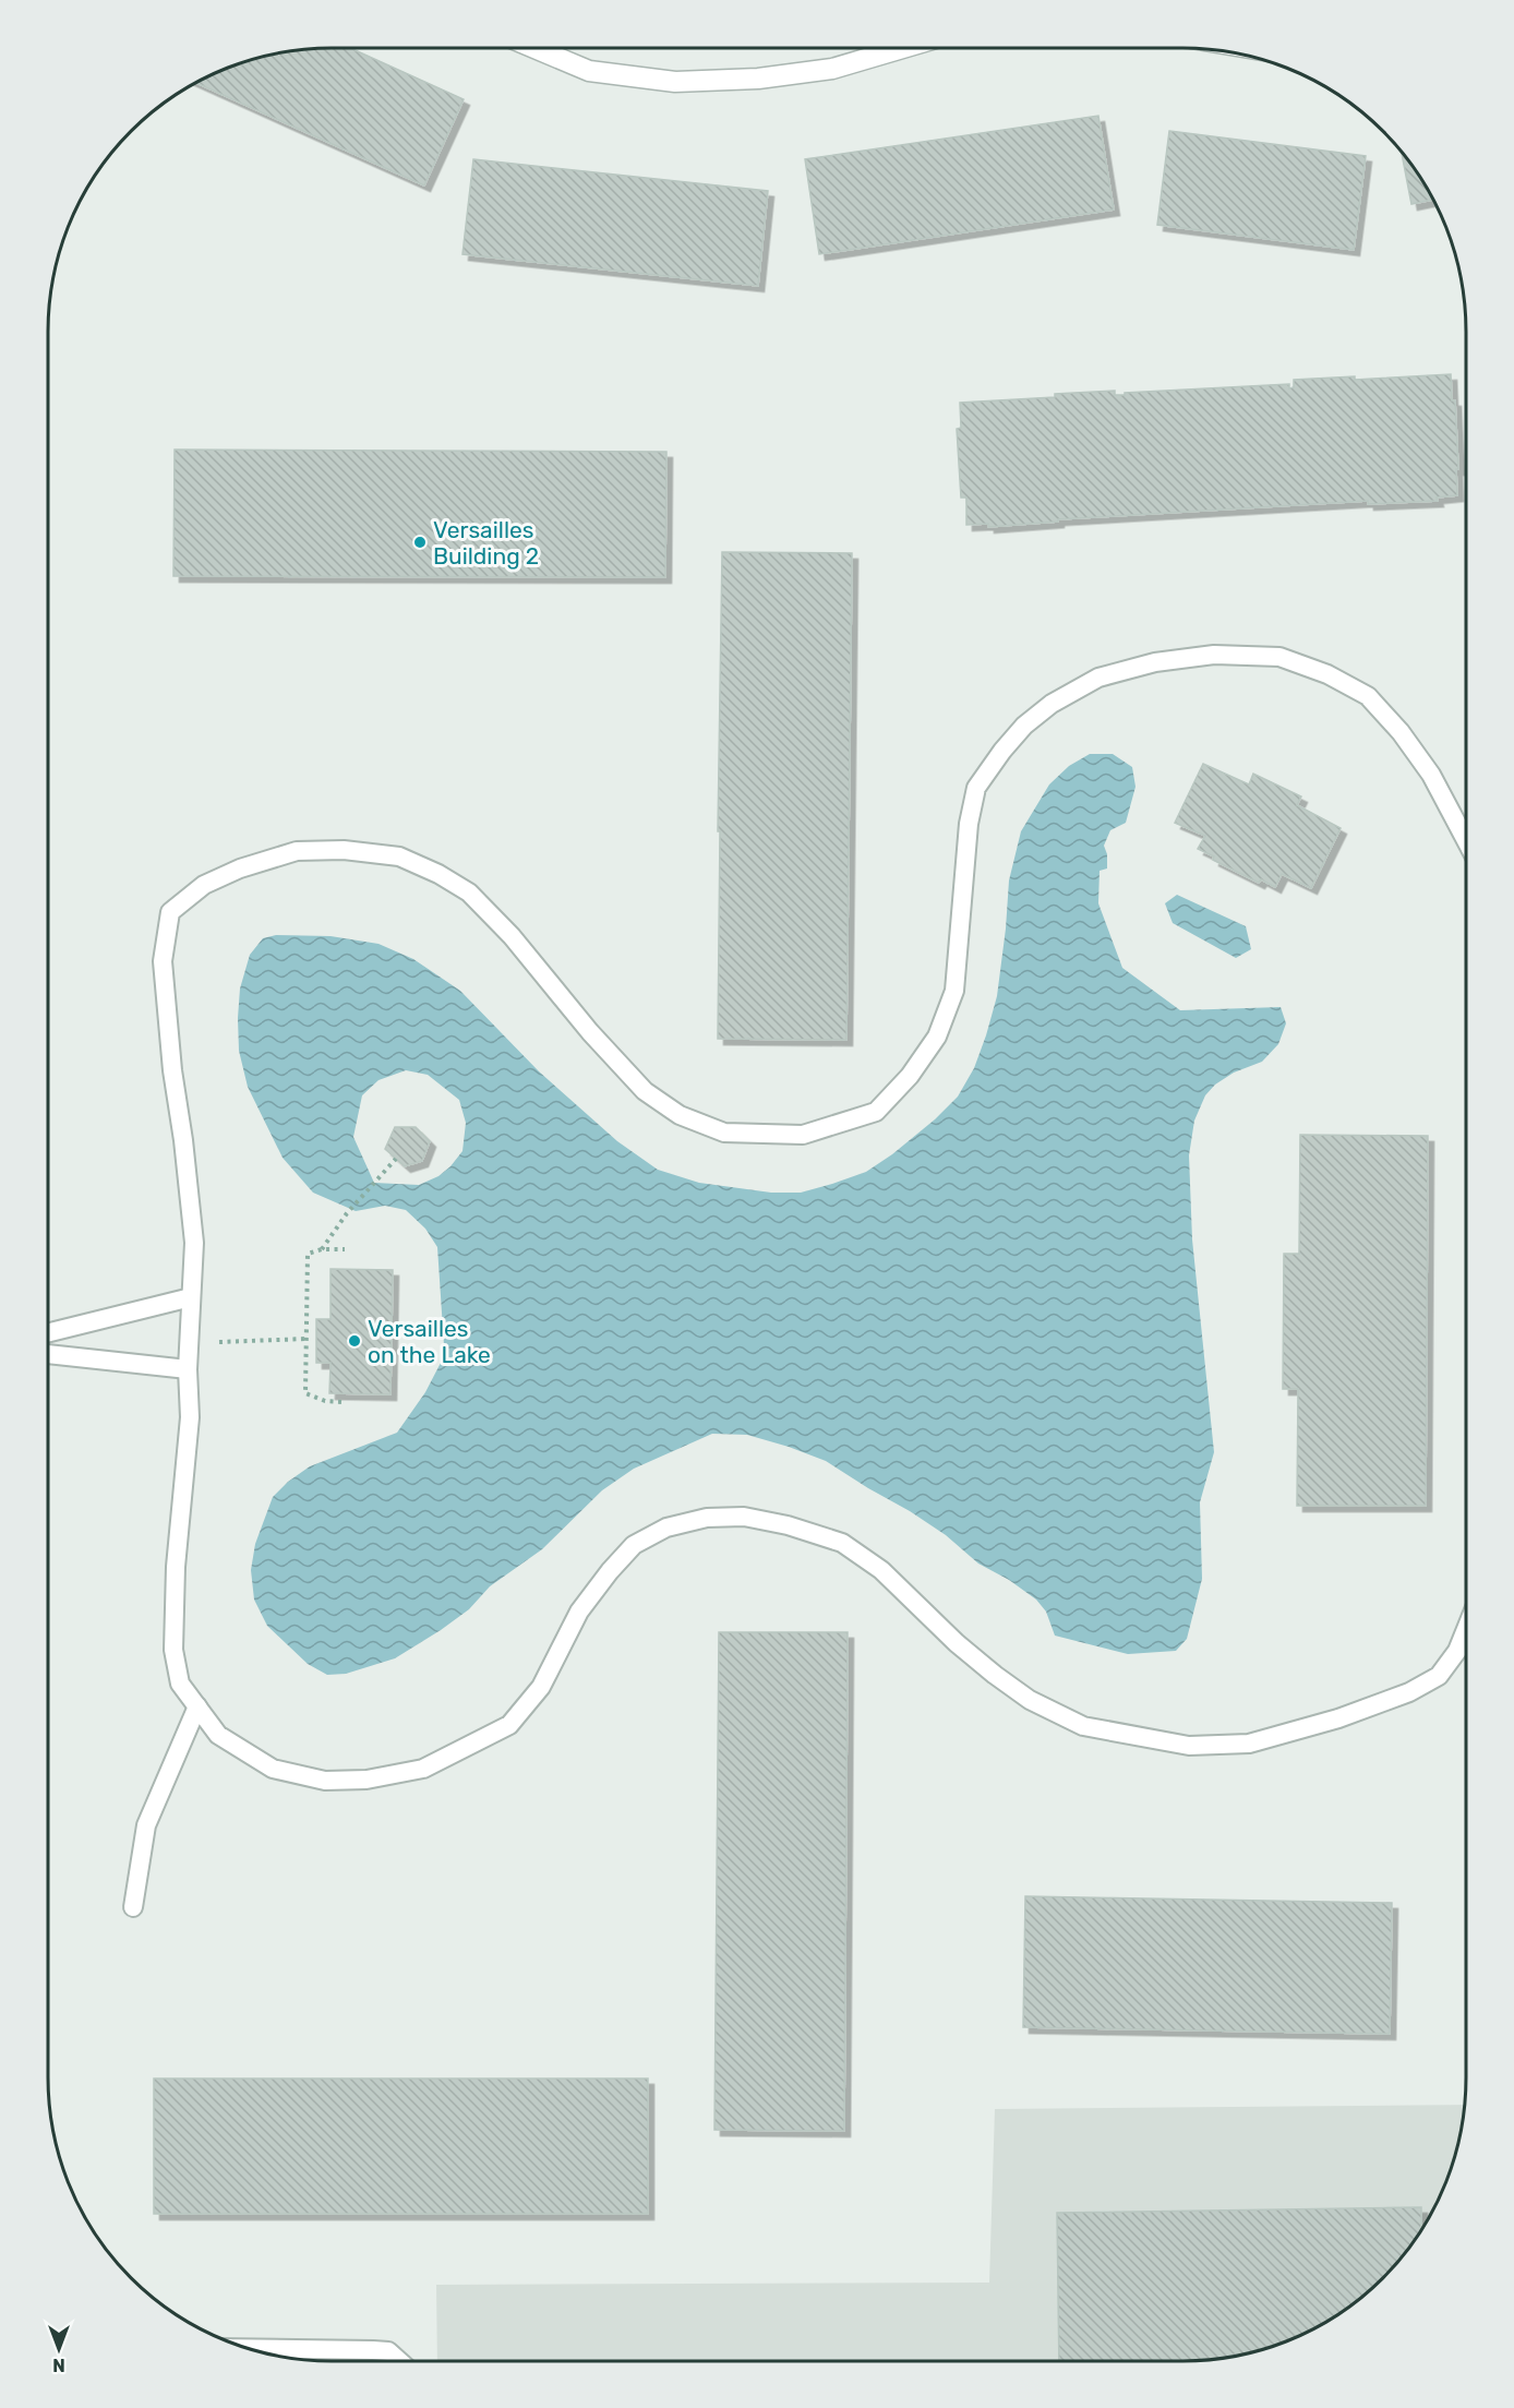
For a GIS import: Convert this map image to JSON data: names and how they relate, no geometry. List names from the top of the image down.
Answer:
{
  "places": ["Versailles Building 2", "Versailles on the Lake"],
  "north": "bottom"
}
